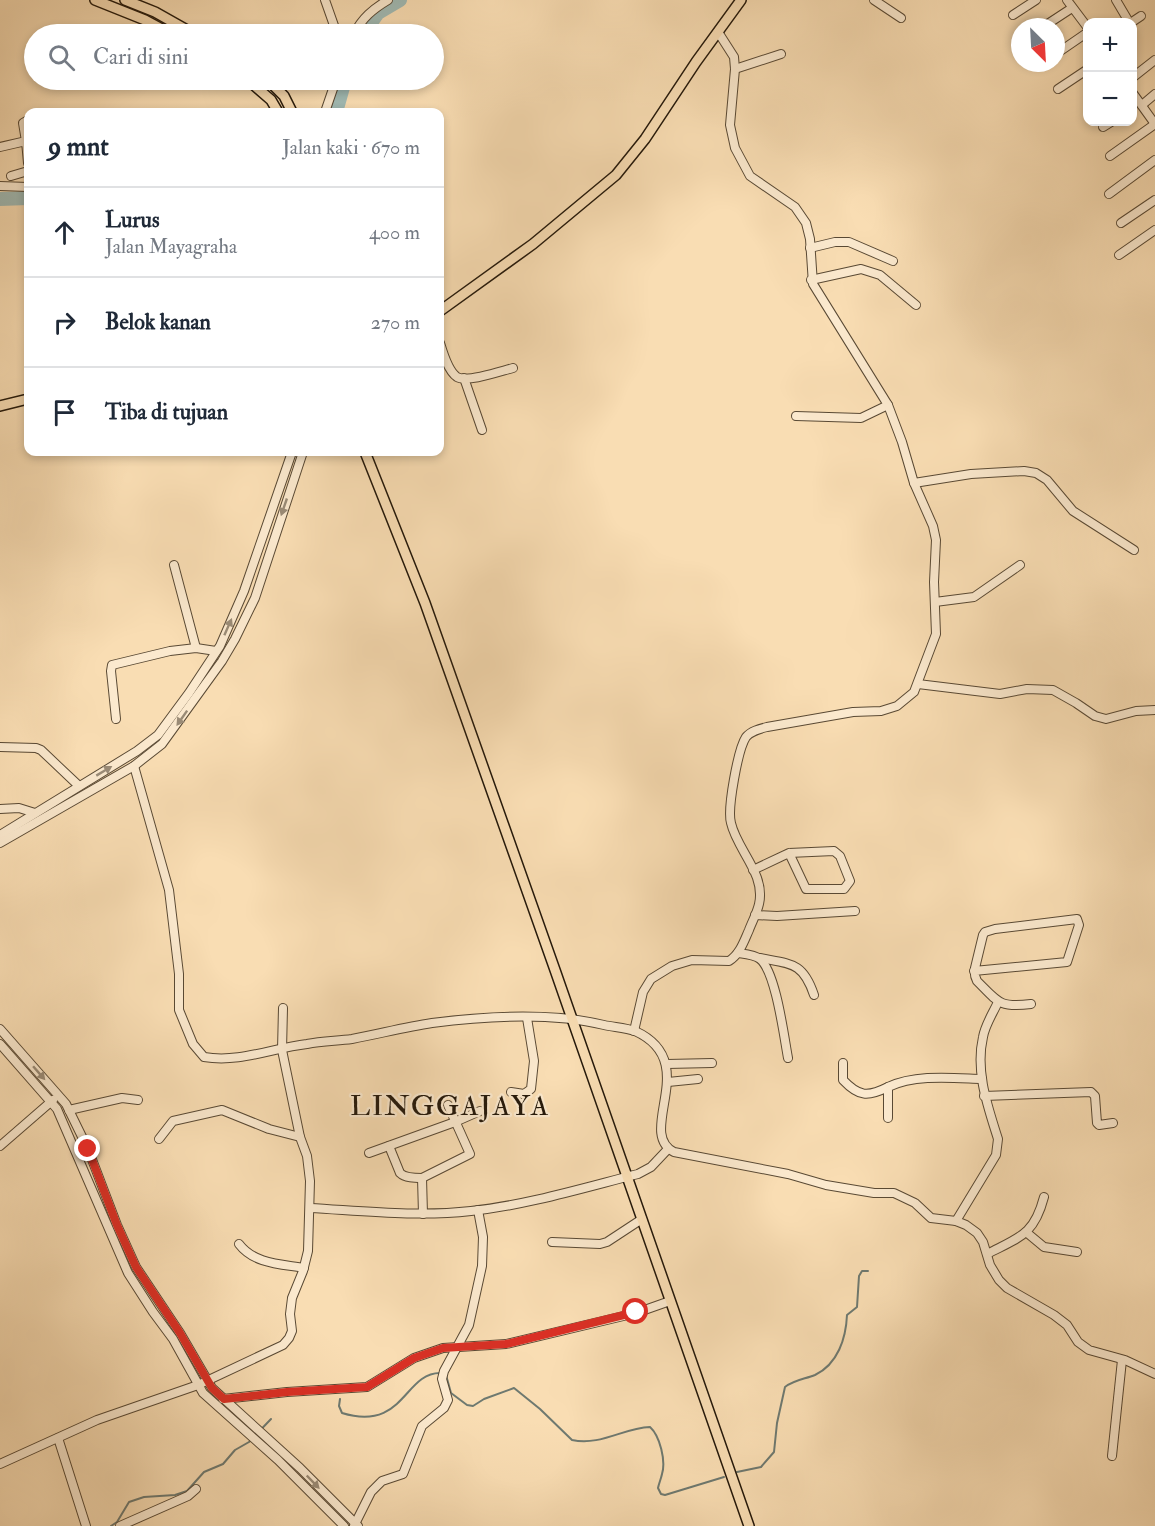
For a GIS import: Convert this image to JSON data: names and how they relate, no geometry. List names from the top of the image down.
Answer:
{
  "districts": ["LINGGAJAYA"],
  "north": "bottom right",
  "page": {
    "map_buttons": ["+", "−"],
    "search": "Cari di sini",
    "heading": ["9 mnt", "Jalan kaki · 670 m"],
    "list": [
      ["Lurus", "Jalan Mayagraha", "400 m"],
      ["Belok kanan", "270 m"],
      "Tiba di tujuan"
    ]
  }
}
